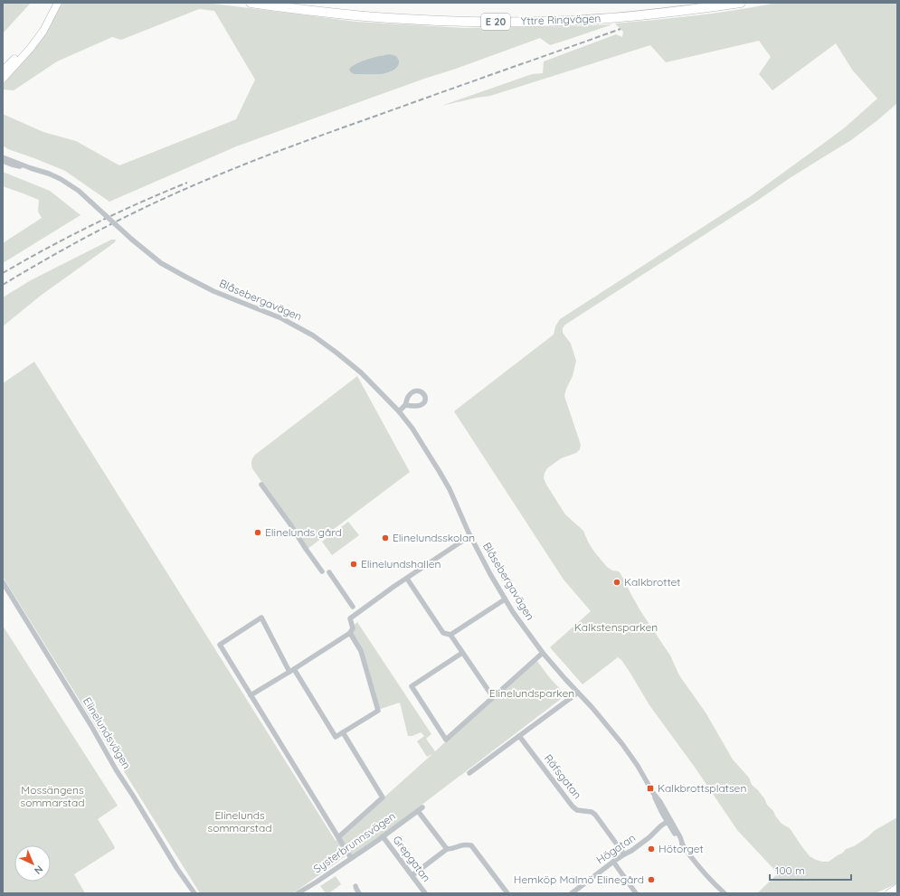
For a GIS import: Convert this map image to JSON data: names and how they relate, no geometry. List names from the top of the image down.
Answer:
{
  "streets": {
    "highway": ["Yttre Ringvägen", "E 20"],
    "street": [
      "Blåsebergavägen",
      "Elinelundsvägen",
      "Räfsgatan",
      "Systerbrunnsvägen",
      "Högatan",
      "Grepgatan"
    ]
  },
  "crossings": [
    ["Blåsebergavägen", "Högatan"],
    ["Räfsgatan", "Högatan"],
    ["Systerbrunnsvägen", "Grepgatan"]
  ],
  "parks": [
    "Kalkstensparken",
    "Elinelundsparken",
    "Mossängens sommarstad",
    "Elinelunds sommarstad"
  ],
  "places": {
    "other": [
      "Elinelunds gård",
      "Elinelundsskolan",
      "Elinelundshallen",
      "Kalkbrottet",
      "Hötorget",
      "Hemköp Malmö Elinegård"
    ],
    "transit": ["Kalkbrottsplatsen"]
  },
  "scale_bar": "100 m",
  "north": "bottom right"
}
